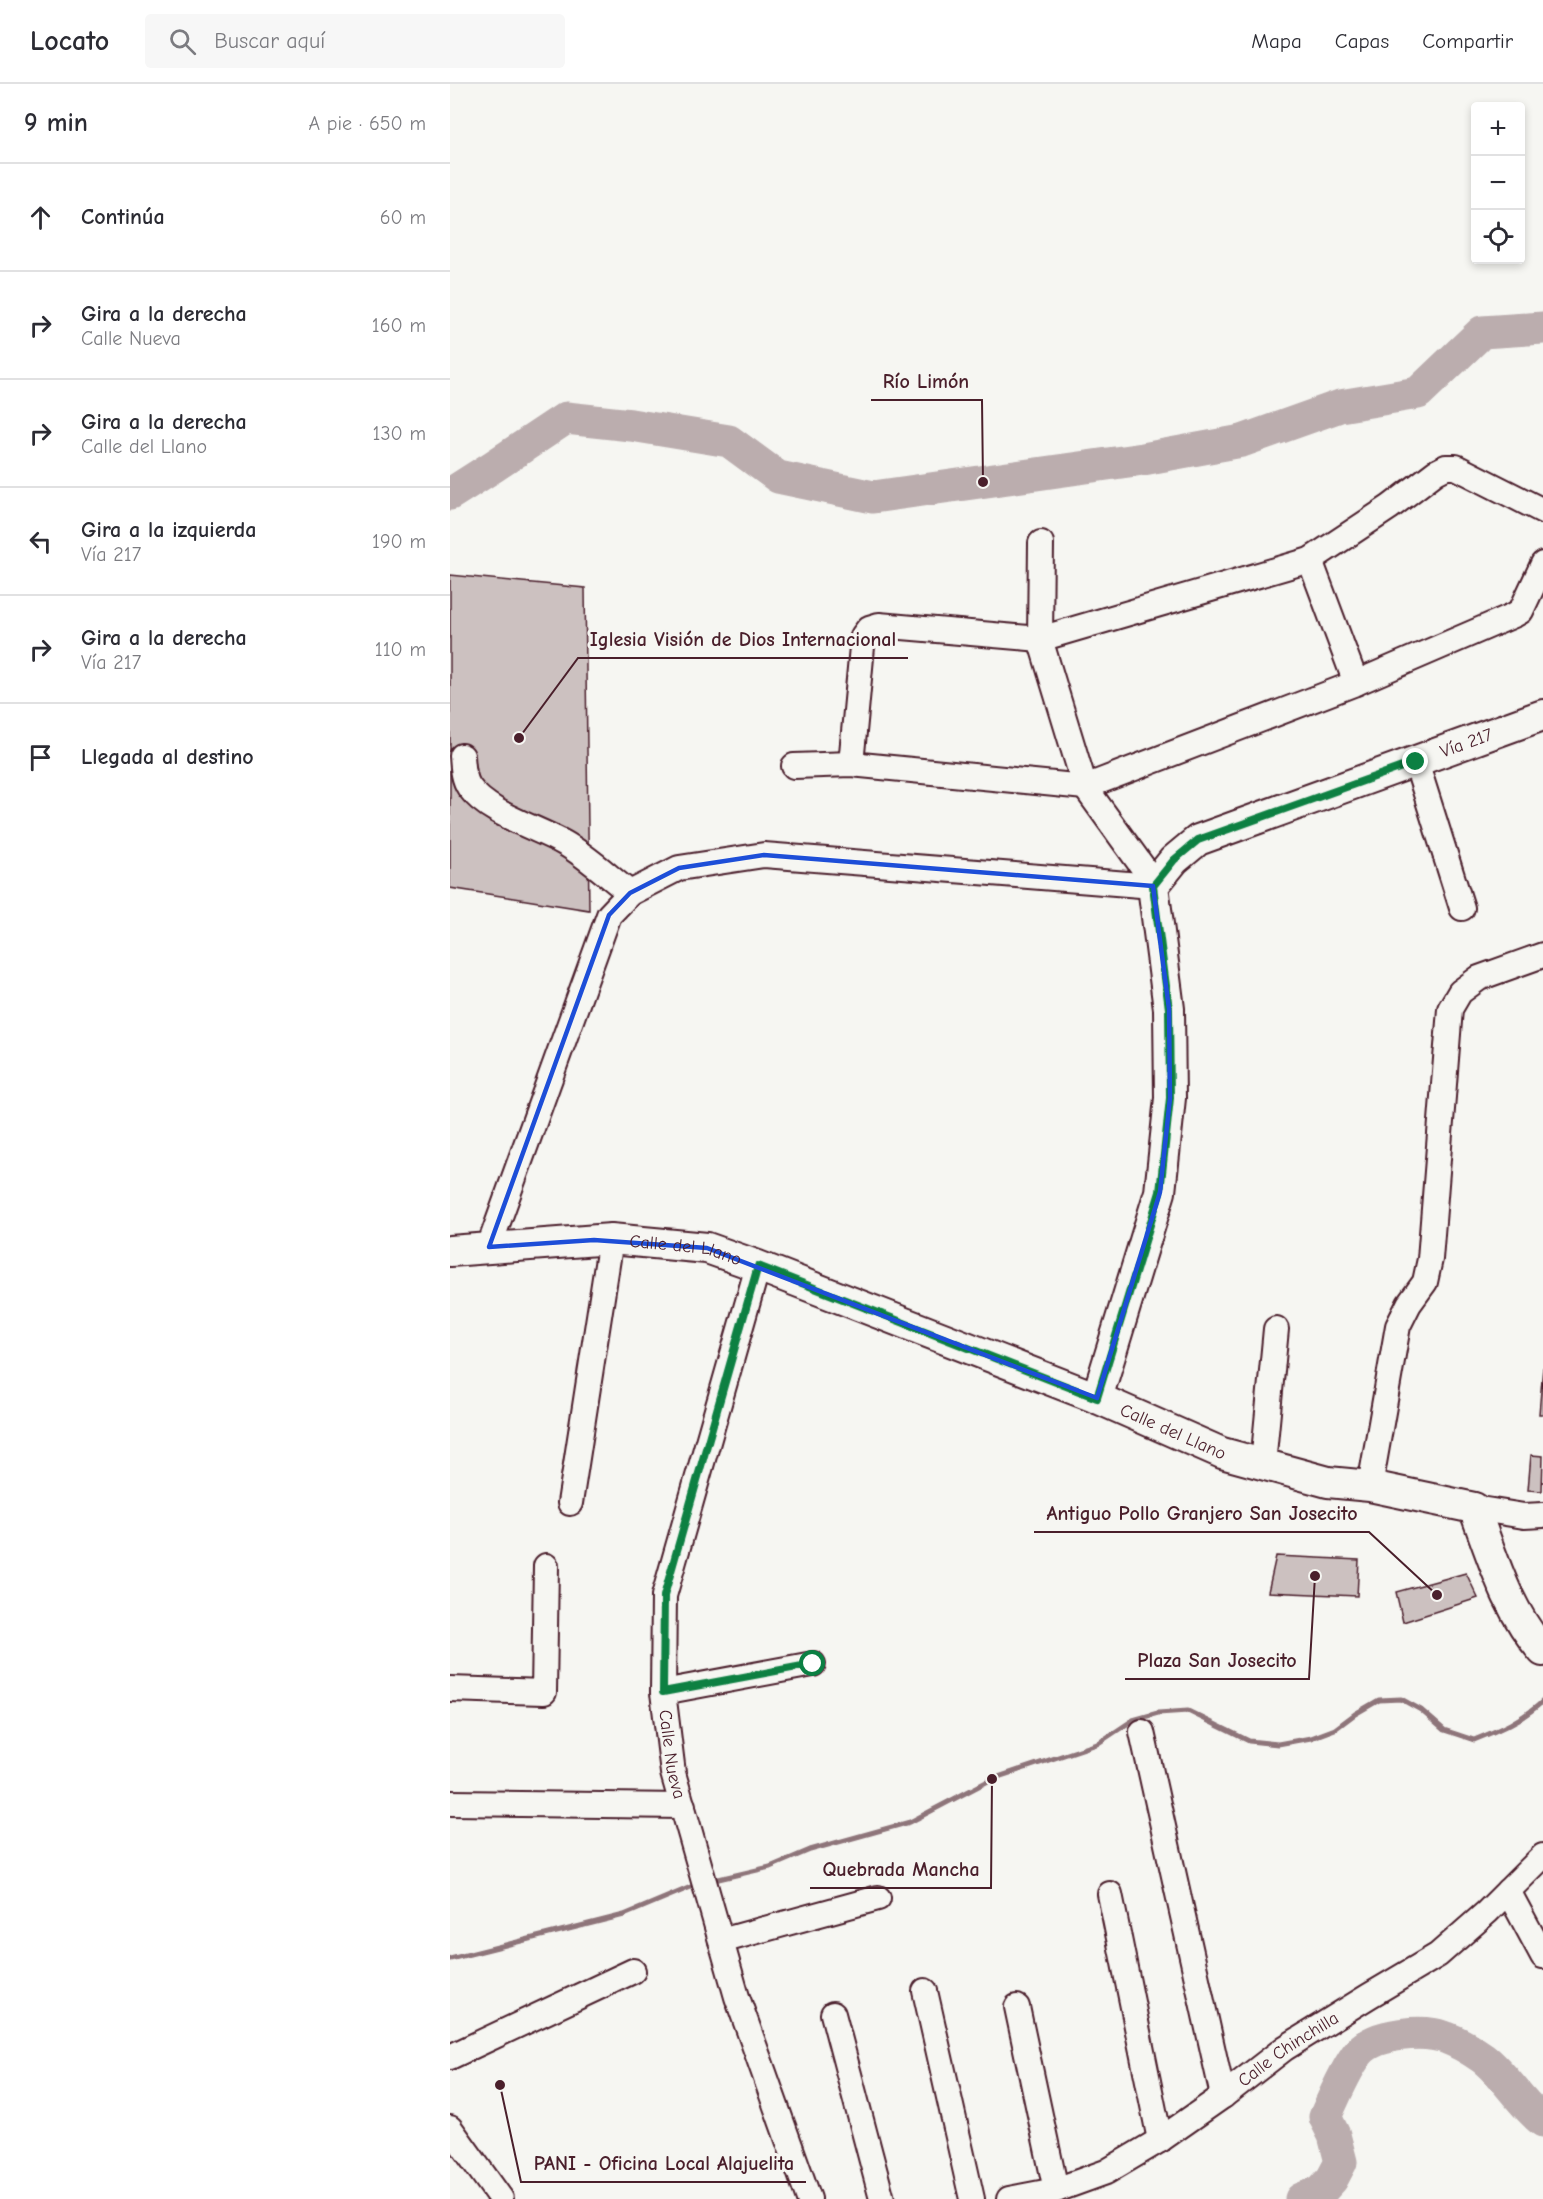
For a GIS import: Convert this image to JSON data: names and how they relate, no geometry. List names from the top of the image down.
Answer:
{
  "streets": {
    "main road": ["Vía 217", "Calle del Llano"],
    "street": ["Calle Nueva", "Calle Chinchilla"]
  },
  "crossings": [
    ["Calle del Llano", "Calle Nueva"]
  ],
  "places": [
    "Río Limón",
    "Iglesia Visión de Dios Internacional",
    "Plaza San Josecito",
    "Antiguo Pollo Granjero San Josecito",
    "Quebrada Mancha",
    "PANI - Oficina Local Alajuelita"
  ],
  "page": {
    "header": "Locato",
    "search": "Buscar aquí",
    "nav": ["Mapa", "Capas", "Compartir"],
    "heading": ["9 min", "A pie · 650 m"],
    "map_buttons": ["+", "−"],
    "list": [
      ["Continúa", "60 m"],
      ["Gira a la derecha", "Calle Nueva", "160 m"],
      ["Gira a la derecha", "Calle del Llano", "130 m"],
      ["Gira a la izquierda", "Vía 217", "190 m"],
      ["Gira a la derecha", "Vía 217", "110 m"],
      "Llegada al destino"
    ]
  }
}
